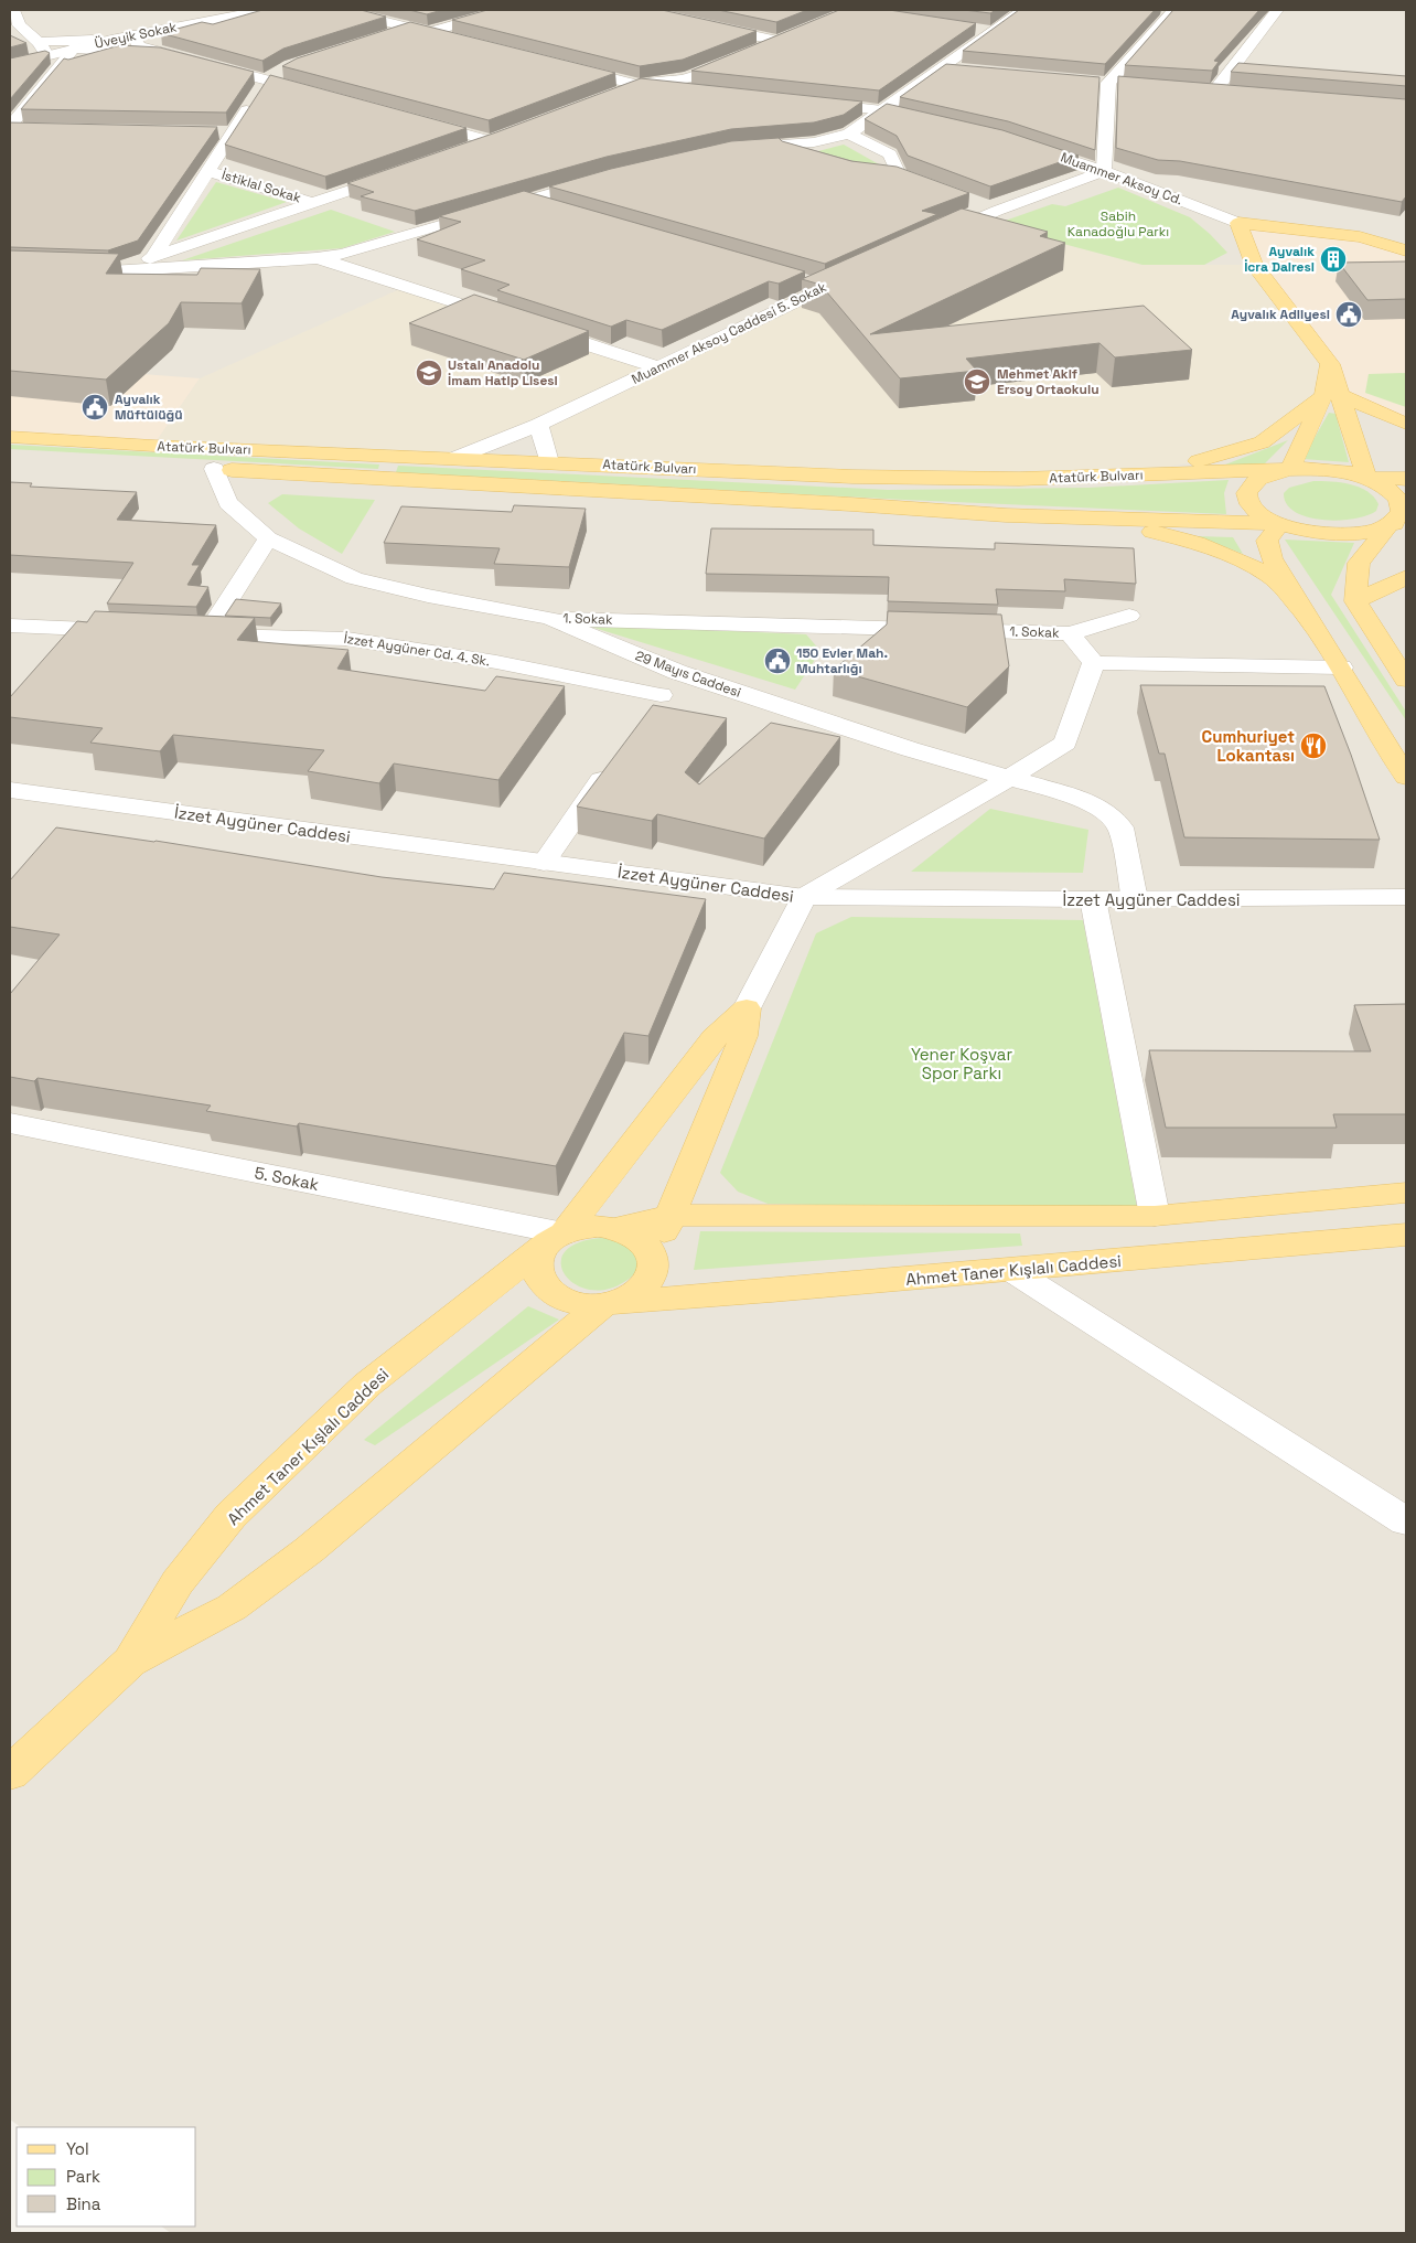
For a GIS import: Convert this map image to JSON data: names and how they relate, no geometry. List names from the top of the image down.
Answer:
{
  "streets": {
    "main road": ["Atatürk Bulvarı", "Ahmet Taner Kışlalı Caddesi"],
    "street": [
      "Üveyik Sokak",
      "Muammer Aksoy Cd.",
      "İstiklal Sokak",
      "Muammer Aksoy Caddesi 5. Sokak",
      "1. Sokak",
      "İzzet Aygüner Cd. 4. Sk.",
      "29 Mayıs Caddesi",
      "İzzet Aygüner Caddesi",
      "5. Sokak"
    ]
  },
  "crossings": [
    ["Muammer Aksoy Caddesi 5. Sokak", "Atatürk Bulvarı"],
    ["Atatürk Bulvarı", "29 Mayıs Caddesi"],
    ["1. Sokak", "29 Mayıs Caddesi"],
    ["İzzet Aygüner Cd. 4. Sk.", "29 Mayıs Caddesi"],
    ["29 Mayıs Caddesi", "İzzet Aygüner Caddesi"],
    ["5. Sokak", "Ahmet Taner Kışlalı Caddesi"]
  ],
  "parks": ["Sabih Kanadoğlu Parkı", "Yener Koşvar Spor Parkı"],
  "places": {
    "building": ["Ayvalık İcra Dairesi"],
    "public building": ["Ayvalık Adliyesi", "Ayvalık Müftülüğü", "150 Evler Mah. Muhtarlığı"],
    "school or university": ["Ustalı Anadolu İmam Hatip Lisesi", "Mehmet Akif Ersoy Ortaokulu"],
    "restaurant": ["Cumhuriyet Lokantası"]
  },
  "legend": ["Yol", "Park", "Bina"]
}
